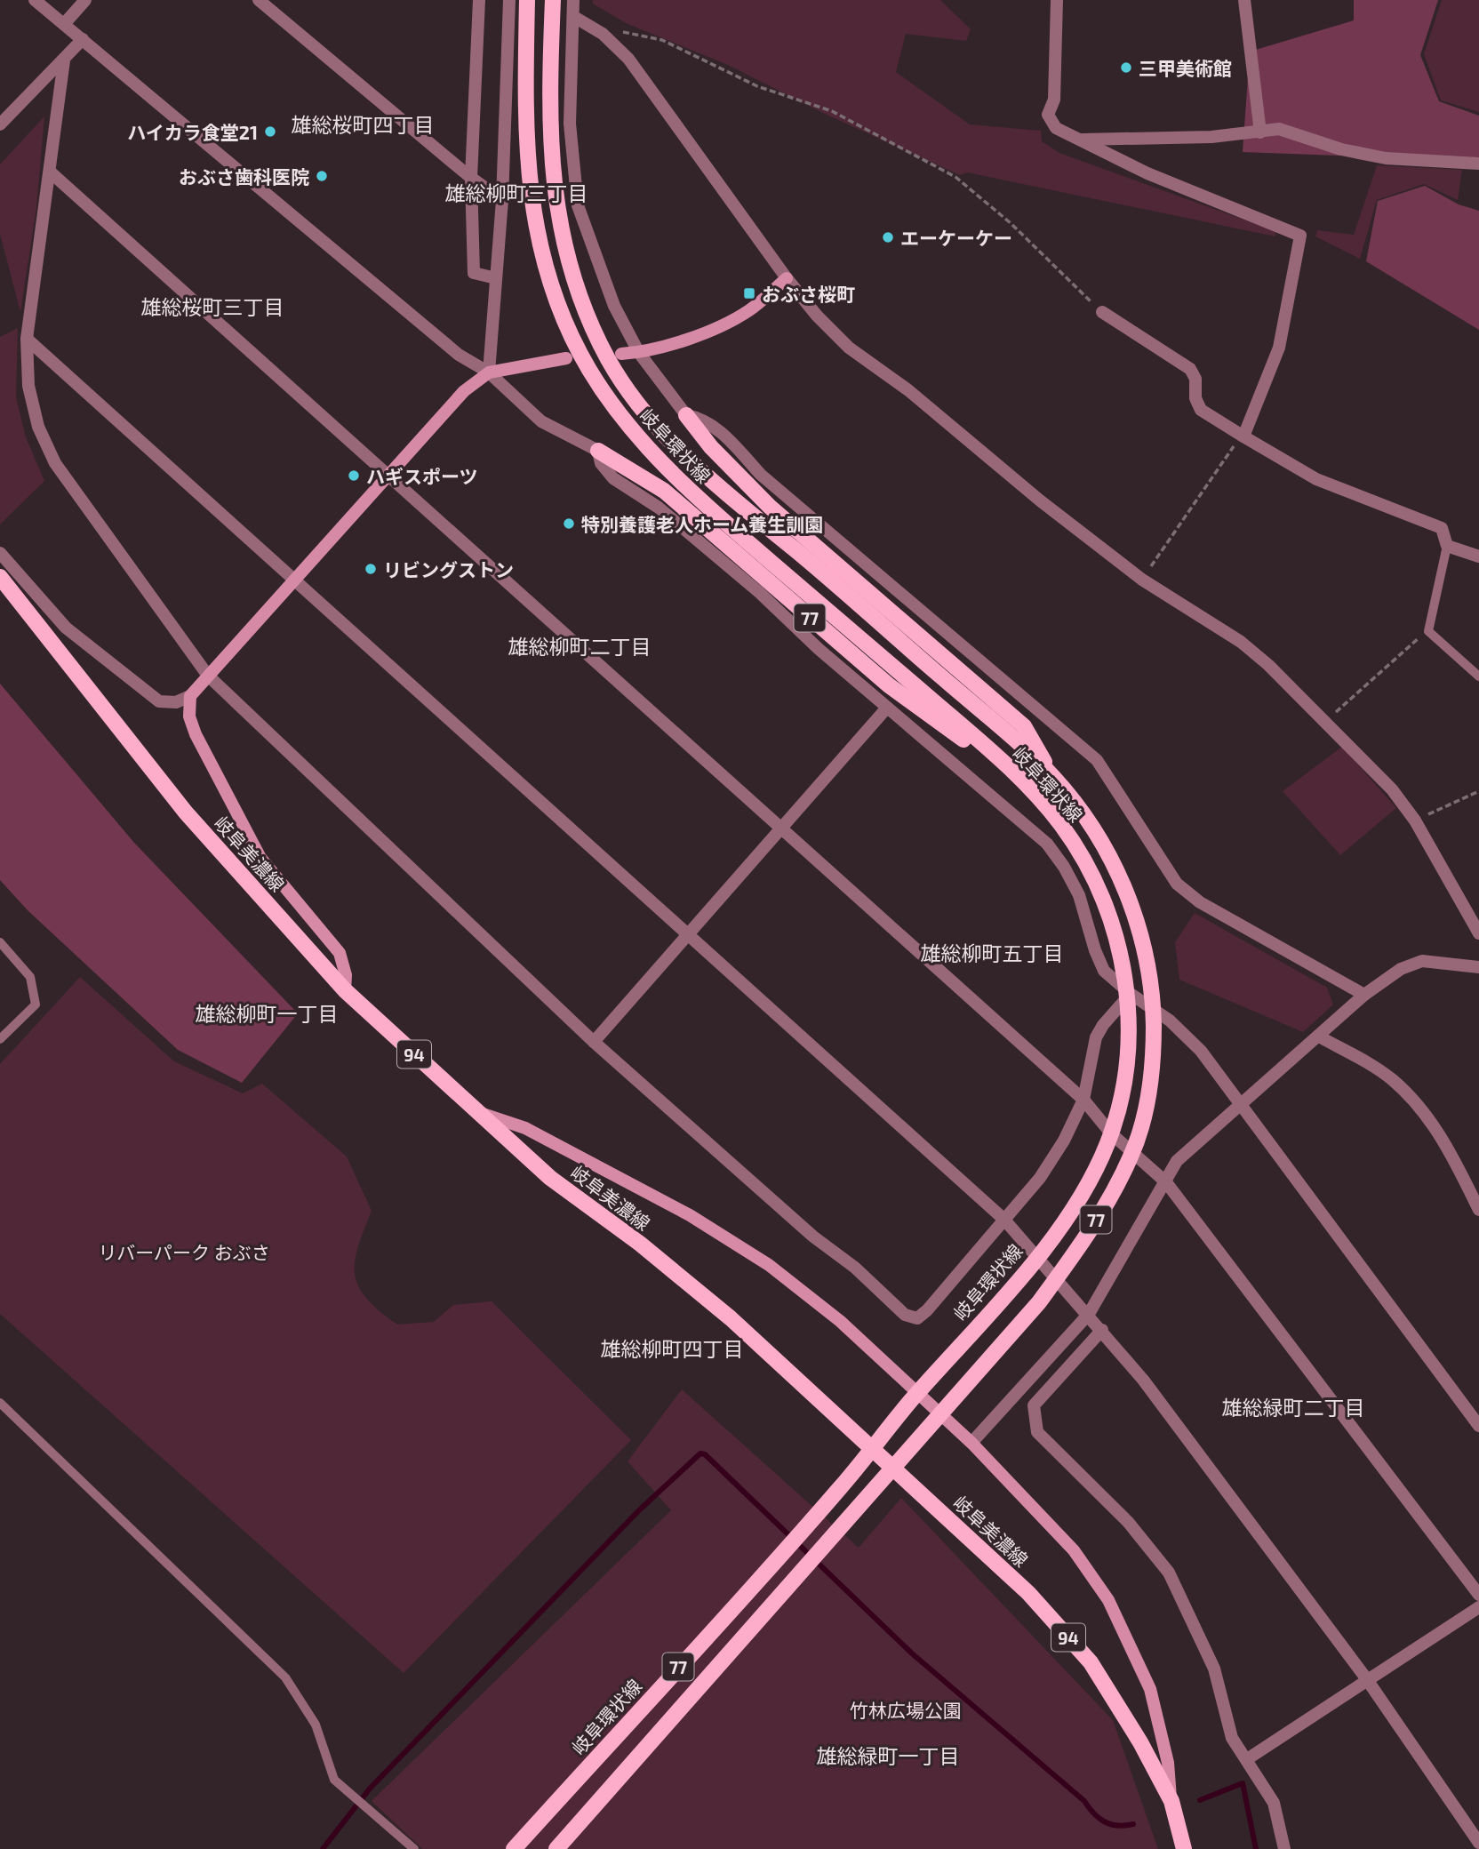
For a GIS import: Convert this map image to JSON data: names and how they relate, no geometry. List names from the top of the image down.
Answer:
{
  "streets": {
    "main road": [
      "岐阜環状線",
      "77",
      "岐阜美濃線",
      "94"
    ]
  },
  "crossings": [
    ["岐阜環状線", "77"],
    ["岐阜環状線", "岐阜美濃線"]
  ],
  "districts": [
    "雄総桜町四丁目",
    "雄総柳町三丁目",
    "雄総桜町三丁目",
    "雄総柳町二丁目",
    "雄総柳町五丁目",
    "雄総柳町一丁目",
    "雄総柳町四丁目",
    "雄総緑町二丁目",
    "雄総緑町一丁目"
  ],
  "parks": ["リバーパーク おぶさ", "竹林広場公園"],
  "places": {
    "other": [
      "三甲美術館",
      "ハイカラ食堂21",
      "おぶさ歯科医院",
      "エーケーケー",
      "ハギスポーツ",
      "特別養護老人ホーム養生訓園",
      "リビングストン"
    ],
    "transit": ["おぶさ桜町"]
  }
}
